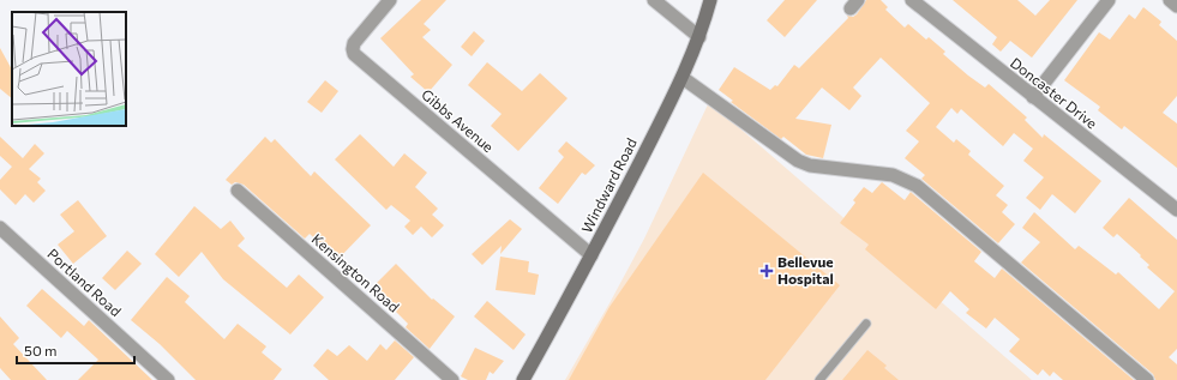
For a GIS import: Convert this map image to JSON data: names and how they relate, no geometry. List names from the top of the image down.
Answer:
{
  "streets": {
    "main road": ["Windward Road"],
    "street": [
      "Doncaster Drive",
      "Gibbs Avenue",
      "Kensington Road",
      "Portland Road"
    ]
  },
  "crossings": [
    ["Gibbs Avenue", "Windward Road"]
  ],
  "places": {
    "health": ["Bellevue Hospital"]
  },
  "scale_bar": "50 m"
}
